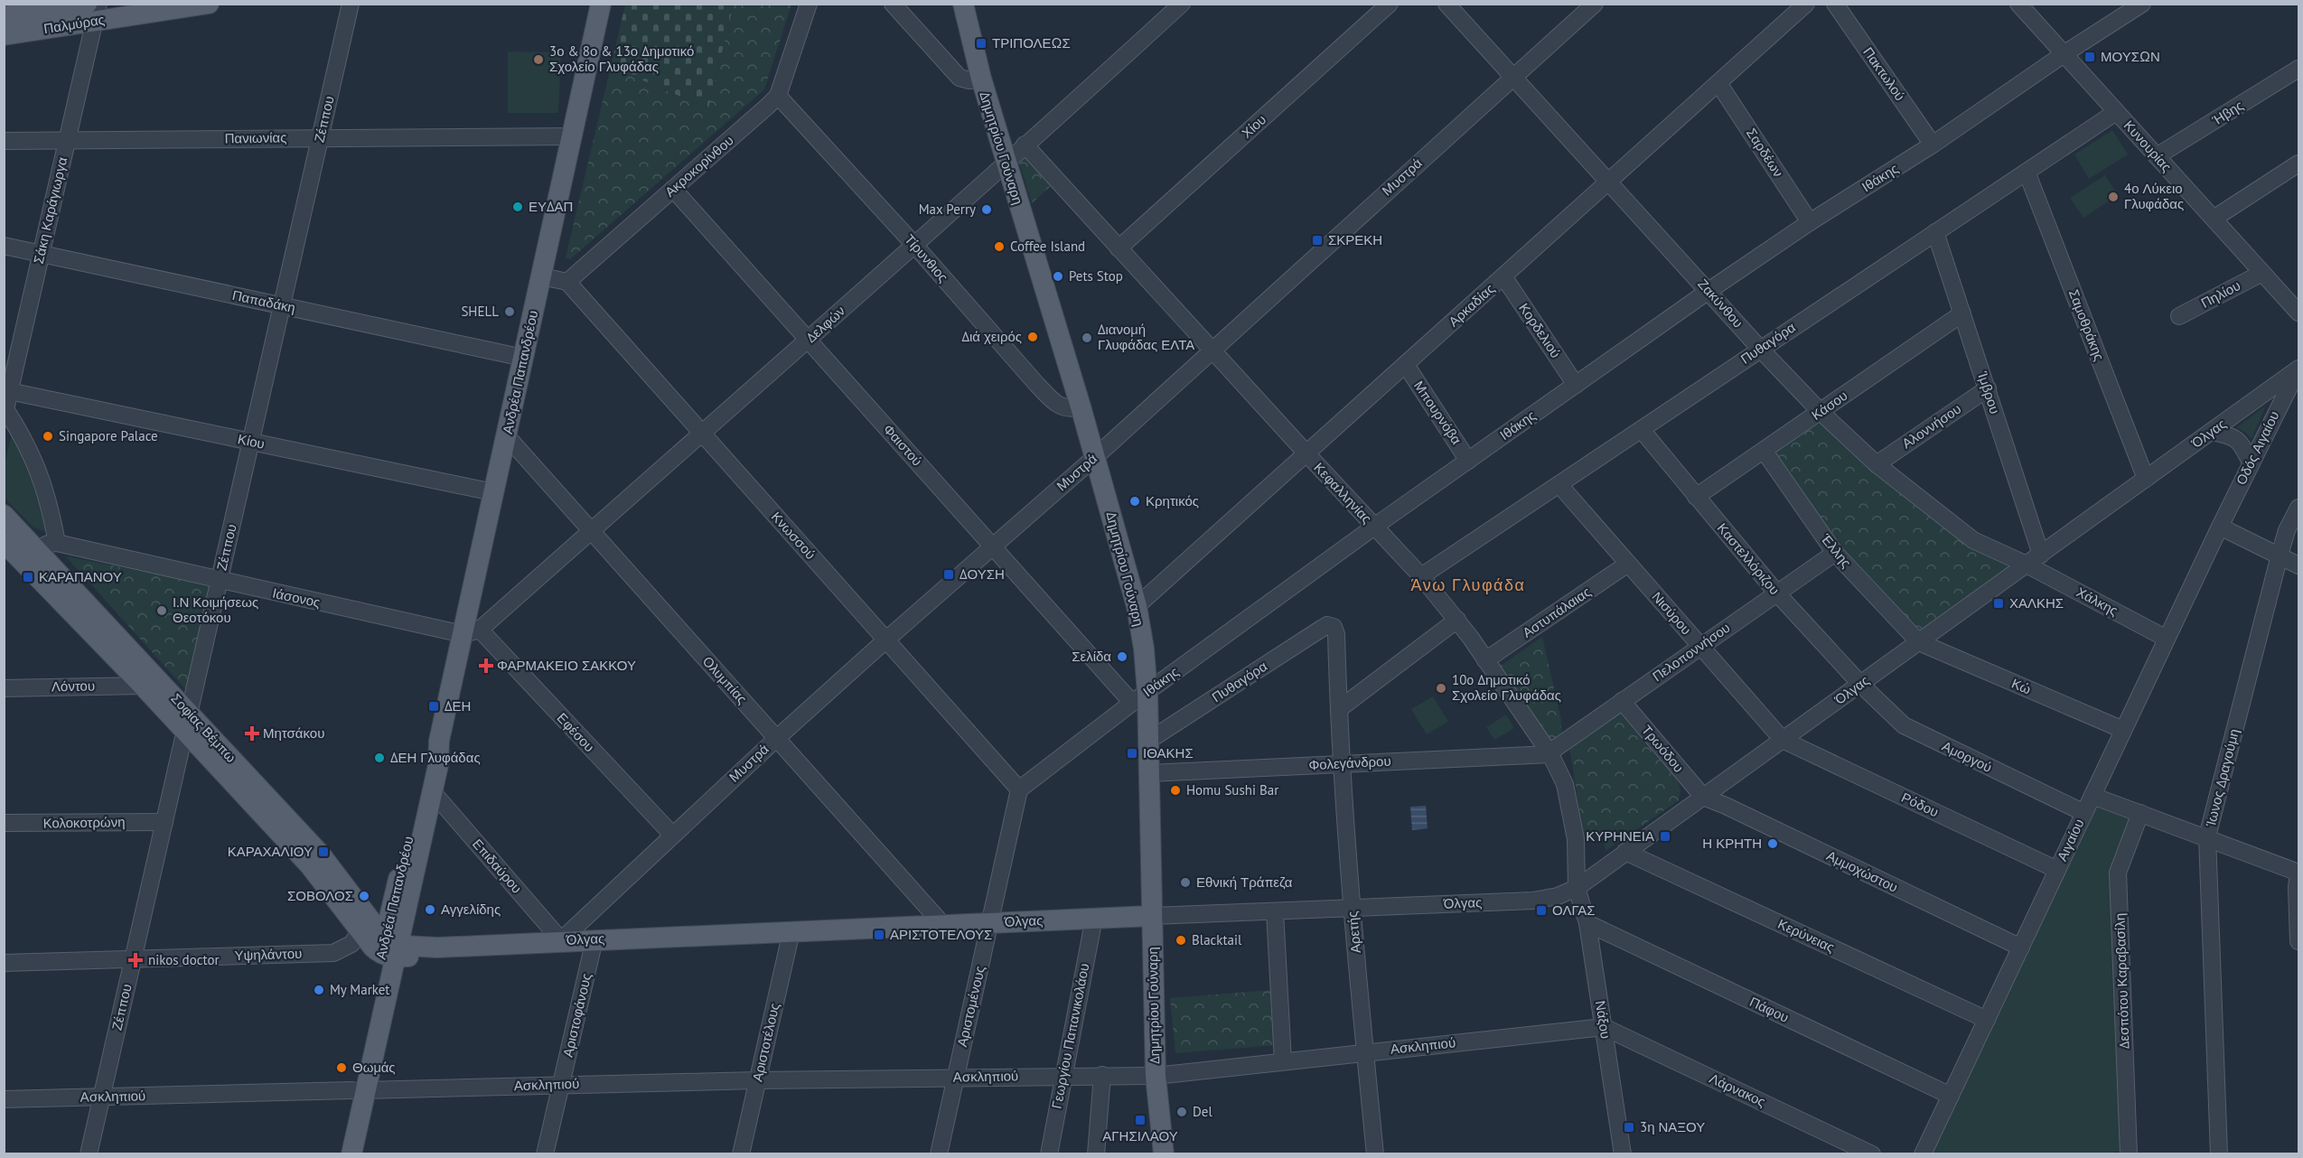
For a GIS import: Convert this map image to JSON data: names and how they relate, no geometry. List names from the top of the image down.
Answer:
{
  "streets": {
    "main road": [
      "Παλμύρας",
      "Δημητρίου Γούναρη",
      "Ανδρέα Παπανδρέου",
      "Όλγας",
      "Σοφίας Βέμπω"
    ],
    "street": [
      "Πακτωλού",
      "Ήβης",
      "Ζέππου",
      "Χίου",
      "Πανιωνίας",
      "Κυνουρίας",
      "Σαρδέων",
      "Ακροκορίνθου",
      "Μυστρά",
      "Ιθάκης",
      "Σάκη Καράγιωργα",
      "Τίρυνθιος",
      "Πηλίου",
      "Παπαδάκη",
      "Ζακύνθου",
      "Αρκαδίας",
      "Δελφών",
      "Σαμοθράκης",
      "Κορδελιού",
      "Πυθαγόρα",
      "Ίμβρου",
      "Κάσου",
      "Μπουρνόβα",
      "Αλοννήσου",
      "Κίου",
      "Φαιστού",
      "Οδóς Αιγαίου",
      "Κεφαλληνίας",
      "Κνωσσού",
      "Έλλης",
      "Καστελλόριζου",
      "Ιάσονος",
      "Χάλκης",
      "Αστυπάλαιας",
      "Νισύρου",
      "Πελοποννήσου",
      "Ολυμπίας",
      "Λόντου",
      "Κώ",
      "Εφέσου",
      "Τρωόδου",
      "Αμοργού",
      "Φολεγάνδρου",
      "Ίωνος Δραγούμη",
      "Ρόδου",
      "Κολοκοτρώνη",
      "Αιγαίου",
      "Επιδαύρου",
      "Αμμοχώστου",
      "Αρετής",
      "Κερύνειας",
      "Υψηλάντου",
      "Δεσπότου Καραβασίλη",
      "Αριστομένους",
      "Πάφου",
      "Αριστοφάνους",
      "Νάξου",
      "Γεωργίου Παπανικολάου",
      "Αριστοτέλους",
      "Ασκληπιού",
      "Λάρνακος"
    ]
  },
  "crossings": [
    ["Παλμύρας", "Σάκη Καράγιωργα"],
    ["Πακτωλού", "Ιθάκης"],
    ["Ήβης", "Κυνουρίας"],
    ["Ζέππου", "Πανιωνίας"],
    ["Ζέππου", "Παπαδάκη"],
    ["Ζέππου", "Κίου"],
    ["Ζέππου", "Ιάσονος"],
    ["Ζέππου", "Σοφίας Βέμπω"],
    ["Ζέππου", "Κολοκοτρώνη"],
    ["Ζέππου", "Υψηλάντου"],
    ["Ζέππου", "Ασκληπιού"],
    ["Χίου", "Κεφαλληνίας"],
    ["Πανιωνίας", "Σάκη Καράγιωργα"],
    ["Πανιωνίας", "Ανδρέα Παπανδρέου"],
    ["Κυνουρίας", "Ιθάκης"],
    ["Κυνουρίας", "Πηλίου"],
    ["Κυνουρίας", "Πυθαγόρα"],
    ["Δημητρίου Γούναρη", "Μυστρά"],
    ["Δημητρίου Γούναρη", "Ιθάκης"],
    ["Δημητρίου Γούναρη", "Τίρυνθιος"],
    ["Δημητρίου Γούναρη", "Αρκαδίας"],
    ["Δημητρίου Γούναρη", "Δελφών"],
    ["Δημητρίου Γούναρη", "Πυθαγόρα"],
    ["Δημητρίου Γούναρη", "Όλγας"],
    ["Δημητρίου Γούναρη", "Φαιστού"],
    ["Δημητρίου Γούναρη", "Φολεγάνδρου"],
    ["Δημητρίου Γούναρη", "Ασκληπιού"],
    ["Σαρδέων", "Ιθάκης"],
    ["Σαρδέων", "Αρκαδίας"],
    ["Ακροκορίνθου", "Τίρυνθιος"],
    ["Ακροκορίνθου", "Φαιστού"],
    ["Ακροκορίνθου", "Κνωσσού"],
    ["Μυστρά", "Ζακύνθου"],
    ["Μυστρά", "Όλγας"],
    ["Μυστρά", "Φαιστού"],
    ["Μυστρά", "Κεφαλληνίας"],
    ["Μυστρά", "Κνωσσού"],
    ["Μυστρά", "Ολυμπίας"],
    ["Μυστρά", "Εφέσου"],
    ["Μυστρά", "Επιδαύρου"],
    ["Ιθάκης", "Ζακύνθου"],
    ["Ιθάκης", "Κορδελιού"],
    ["Ιθάκης", "Μπουρνόβα"],
    ["Ιθάκης", "Φαιστού"],
    ["Ιθάκης", "Κεφαλληνίας"],
    ["Ιθάκης", "Κνωσσού"],
    ["Σάκη Καράγιωργα", "Παπαδάκη"],
    ["Σάκη Καράγιωργα", "Κίου"],
    ["Τίρυνθιος", "Δελφών"],
    ["Παπαδάκη", "Ανδρέα Παπανδρέου"],
    ["Ζακύνθου", "Αρκαδίας"],
    ["Ζακύνθου", "Πυθαγόρα"],
    ["Ζακύνθου", "Κάσου"],
    ["Ζακύνθου", "Αλοννήσου"],
    ["Ζακύνθου", "Όλγας"],
    ["Ζακύνθου", "Χάλκης"],
    ["Αρκαδίας", "Κορδελιού"],
    ["Αρκαδίας", "Μπουρνόβα"],
    ["Αρκαδίας", "Κεφαλληνίας"],
    ["Δελφών", "Ανδρέα Παπανδρέου"],
    ["Δελφών", "Φαιστού"],
    ["Δελφών", "Κεφαλληνίας"],
    ["Δελφών", "Κνωσσού"],
    ["Δελφών", "Ιάσονος"],
    ["Δελφών", "Ολυμπίας"],
    ["Δελφών", "Εφέσου"],
    ["Σαμοθράκης", "Πυθαγόρα"],
    ["Σαμοθράκης", "Όλγας"],
    ["Πυθαγόρα", "Ίμβρου"],
    ["Πυθαγόρα", "Κεφαλληνίας"],
    ["Πυθαγόρα", "Καστελλόριζου"],
    ["Πυθαγόρα", "Νισύρου"],
    ["Πυθαγόρα", "Αρετής"],
    ["Ανδρέα Παπανδρέου", "Όλγας"],
    ["Ανδρέα Παπανδρέου", "Κίου"],
    ["Ανδρέα Παπανδρέου", "Ιάσονος"],
    ["Ανδρέα Παπανδρέου", "Ολυμπίας"],
    ["Ανδρέα Παπανδρέου", "Σοφίας Βέμπω"],
    ["Ανδρέα Παπανδρέου", "Εφέσου"],
    ["Ανδρέα Παπανδρέου", "Επιδαύρου"],
    ["Ανδρέα Παπανδρέου", "Ασκληπιού"],
    ["Ίμβρου", "Κάσου"],
    ["Ίμβρου", "Αλοννήσου"],
    ["Ίμβρου", "Όλγας"],
    ["Κάσου", "Έλλης"],
    ["Κάσου", "Καστελλόριζου"],
    ["Όλγας", "Οδóς Αιγαίου"],
    ["Όλγας", "Κεφαλληνίας"],
    ["Όλγας", "Έλλης"],
    ["Όλγας", "Καστελλόριζου"],
    ["Όλγας", "Χάλκης"],
    ["Όλγας", "Νισύρου"],
    ["Όλγας", "Ολυμπίας"],
    ["Όλγας", "Κώ"],
    ["Όλγας", "Σοφίας Βέμπω"],
    ["Όλγας", "Τρωόδου"],
    ["Όλγας", "Αμοργού"],
    ["Όλγας", "Ρόδου"],
    ["Όλγας", "Επιδαύρου"],
    ["Όλγας", "Αμμοχώστου"],
    ["Όλγας", "Αρετής"],
    ["Όλγας", "Κερύνειας"],
    ["Όλγας", "Αριστομένους"],
    ["Όλγας", "Αριστοφάνους"],
    ["Όλγας", "Νάξου"],
    ["Όλγας", "Γεωργίου Παπανικολάου"],
    ["Όλγας", "Αριστοτέλους"],
    ["Οδóς Αιγαίου", "Αιγαίου"],
    ["Κεφαλληνίας", "Αστυπάλαιας"],
    ["Κεφαλληνίας", "Πελοποννήσου"],
    ["Κεφαλληνίας", "Φολεγάνδρου"],
    ["Κεφαλληνίας", "Νάξου"],
    ["Έλλης", "Πελοποννήσου"],
    ["Έλλης", "Κώ"],
    ["Καστελλόριζου", "Πελοποννήσου"],
    ["Καστελλόριζου", "Αμοργού"],
    ["Ιάσονος", "Εφέσου"],
    ["Χάλκης", "Αιγαίου"],
    ["Αστυπάλαιας", "Νισύρου"],
    ["Νισύρου", "Πελοποννήσου"],
    ["Νισύρου", "Ρόδου"],
    ["Πελοποννήσου", "Τρωόδου"],
    ["Πελοποννήσου", "Φολεγάνδρου"],
    ["Λόντου", "Σοφίας Βέμπω"],
    ["Κώ", "Αιγαίου"],
    ["Σοφίας Βέμπω", "Υψηλάντου"],
    ["Τρωόδου", "Αμμοχώστου"],
    ["Αμοργού", "Αιγαίου"],
    ["Φολεγάνδρου", "Αρετής"],
    ["Ρόδου", "Αιγαίου"],
    ["Αιγαίου", "Αμμοχώστου"],
    ["Αιγαίου", "Κερύνειας"],
    ["Αιγαίου", "Πάφου"],
    ["Αρετής", "Ασκληπιού"],
    ["Αριστομένους", "Ασκληπιού"],
    ["Πάφου", "Νάξου"],
    ["Αριστοφάνους", "Ασκληπιού"],
    ["Νάξου", "Ασκληπιού"],
    ["Νάξου", "Λάρνακος"],
    ["Γεωργίου Παπανικολάου", "Ασκληπιού"],
    ["Αριστοτέλους", "Ασκληπιού"],
    ["Ασκληπιού", "Λάρνακος"]
  ],
  "districts": ["Άνω Γλυφάδα"],
  "places": {
    "transit": [
      "ΤΡΙΠΟΛΕΩΣ",
      "ΜΟΥΣΩΝ",
      "ΣΚΡΕΚΗ",
      "ΔΟΥΣΗ",
      "ΚΑΡΑΠΑΝΟΥ",
      "ΧΑΛΚΗΣ",
      "ΔΕΗ",
      "ΙΘΑΚΗΣ",
      "ΚΥΡΗΝΕΙΑ",
      "ΚΑΡΑΧΑΛΙΟΥ",
      "ΟΛΓΑΣ",
      "ΑΡΙΣΤΟΤΕΛΟΥΣ",
      "ΑΓΗΣΙΛΑΟΥ",
      "3η ΝΑΞΟΥ"
    ],
    "other": [
      "3ο & 8ο & 13ο Δημοτικό Σχολείο Γλυφάδας",
      "4ο Λύκειο Γλυφάδας",
      "ΕΥΔΑΠ",
      "Max Perry",
      "Coffee Island",
      "Pets Stop",
      "SHELL",
      "Διά χειρός",
      "Διανομή Γλυφάδας ΕΛΤΑ",
      "Singapore Palace",
      "Κρητικός",
      "Ι.Ν Κοιμήσεως Θεοτόκου",
      "Σελίδα",
      "10o Δημοτικό Σχολείο Γλυφάδας",
      "ΔΕΗ Γλυφάδας",
      "Homu Sushi Bar",
      "Η ΚΡΗΤΗ",
      "Εθνική Τράπεζα",
      "ΣΟΒΟΛΟΣ",
      "Αγγελίδης",
      "Blacktail",
      "My Market",
      "Θωμάς",
      "Del"
    ],
    "health": ["ΦΑΡΜΑΚΕΙΟ ΣΑΚΚΟΥ", "Μητσάκου", "nikos doctor"]
  }
}
